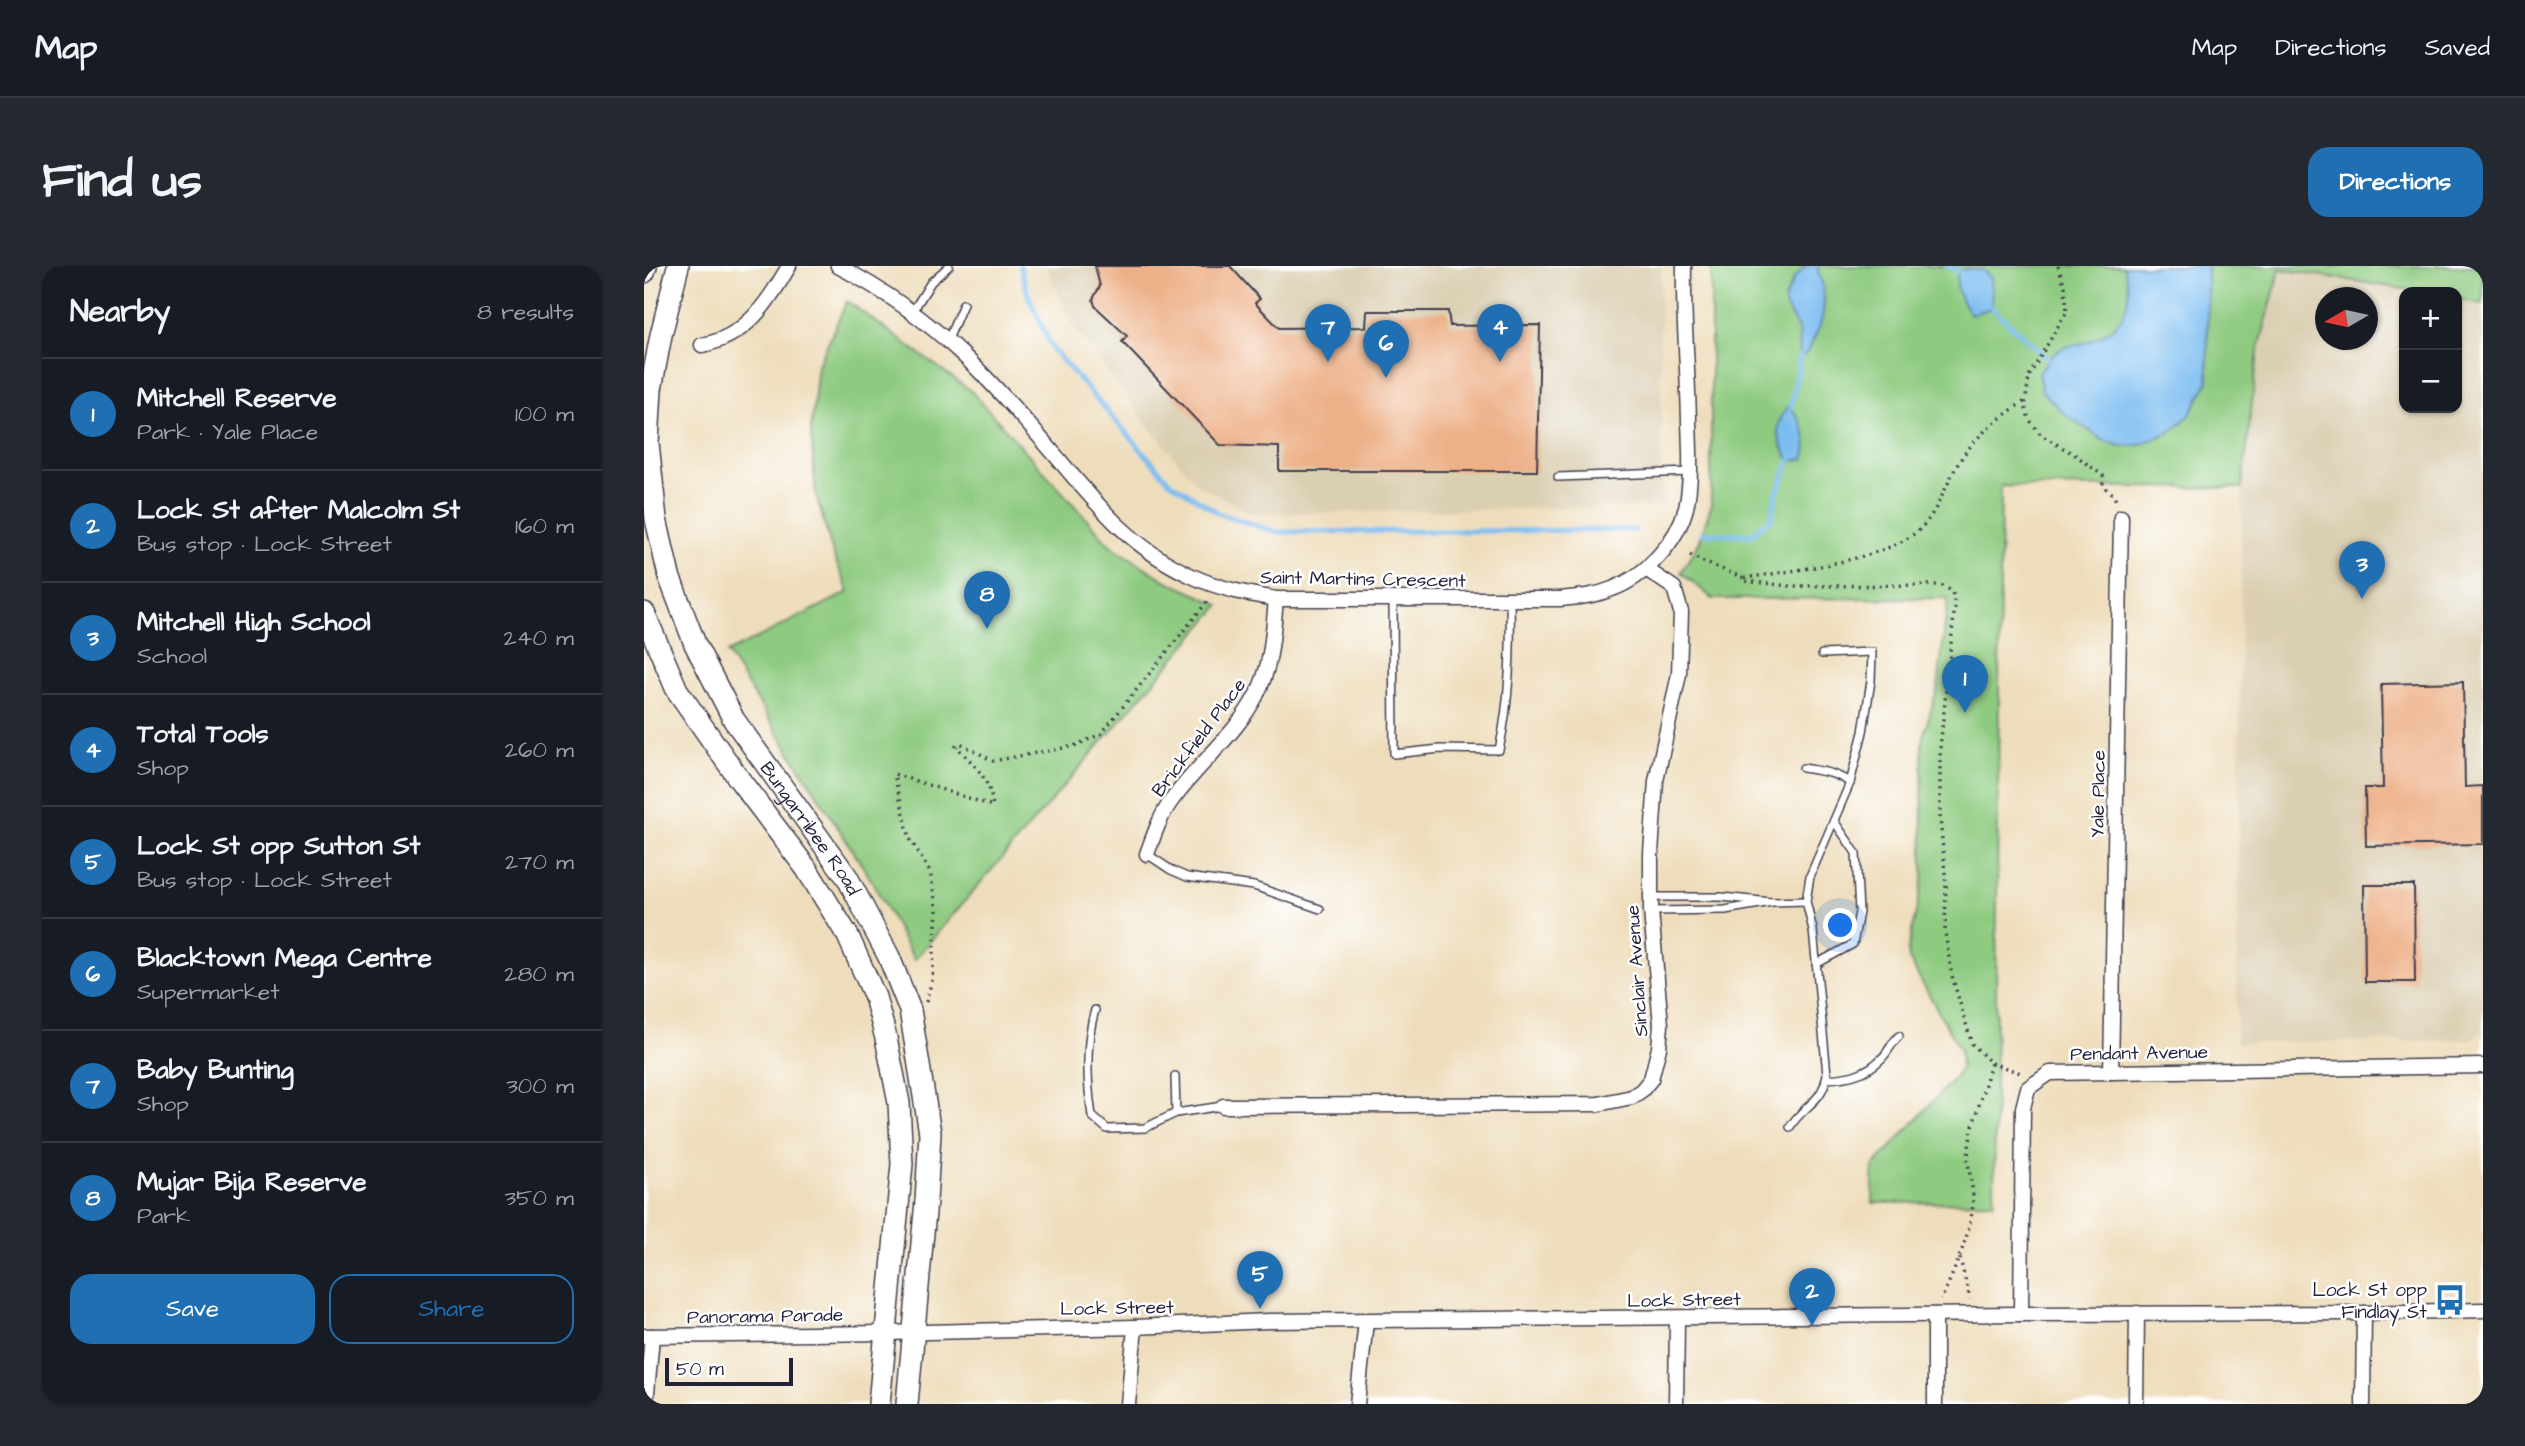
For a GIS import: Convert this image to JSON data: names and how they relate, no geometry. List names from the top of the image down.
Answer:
{
  "streets": {
    "main road": ["Bungarribee Road"],
    "street": [
      "Saint Martins Crescent",
      "Brickfield Place",
      "Yale Place",
      "Sinclair Avenue",
      "Pendant Avenue",
      "Lock Street",
      "Panorama Parade"
    ]
  },
  "crossings": [
    ["Saint Martins Crescent", "Brickfield Place"],
    ["Saint Martins Crescent", "Sinclair Avenue"],
    ["Yale Place", "Pendant Avenue"],
    ["Bungarribee Road", "Lock Street"],
    ["Bungarribee Road", "Panorama Parade"],
    ["Lock Street", "Panorama Parade"]
  ],
  "places": {
    "bus stop": ["Lock St opp Findlay St"]
  },
  "scale_bar": "50 m",
  "north": "left",
  "page": {
    "header": "Map",
    "nav": ["Map", "Directions", "Saved"],
    "buttons": [
      "Directions",
      ["Save", "Share"]
    ],
    "title": "Find us",
    "heading": ["Nearby", "8 results"],
    "map_buttons": ["+", "−"],
    "pins": [
      "4",
      "7",
      "6",
      "3",
      "8",
      "1",
      "5",
      "2"
    ],
    "list": [
      {
        "mark": "1",
        "name": "Mitchell Reserve",
        "note": "Park · Yale Place",
        "value": "100 m"
      },
      {
        "mark": "2",
        "name": "Lock St after Malcolm St",
        "note": "Bus stop · Lock Street",
        "value": "160 m"
      },
      {
        "mark": "3",
        "name": "Mitchell High School",
        "note": "School",
        "value": "240 m"
      },
      {
        "mark": "4",
        "name": "Total Tools",
        "note": "Shop",
        "value": "260 m"
      },
      {
        "mark": "5",
        "name": "Lock St opp Sutton St",
        "note": "Bus stop · Lock Street",
        "value": "270 m"
      },
      {
        "mark": "6",
        "name": "Blacktown Mega Centre",
        "note": "Supermarket",
        "value": "280 m"
      },
      {
        "mark": "7",
        "name": "Baby Bunting",
        "note": "Shop",
        "value": "300 m"
      },
      {
        "mark": "8",
        "name": "Mujar Bija Reserve",
        "note": "Park",
        "value": "350 m"
      }
    ],
    "scale": "50 m"
  }
}
